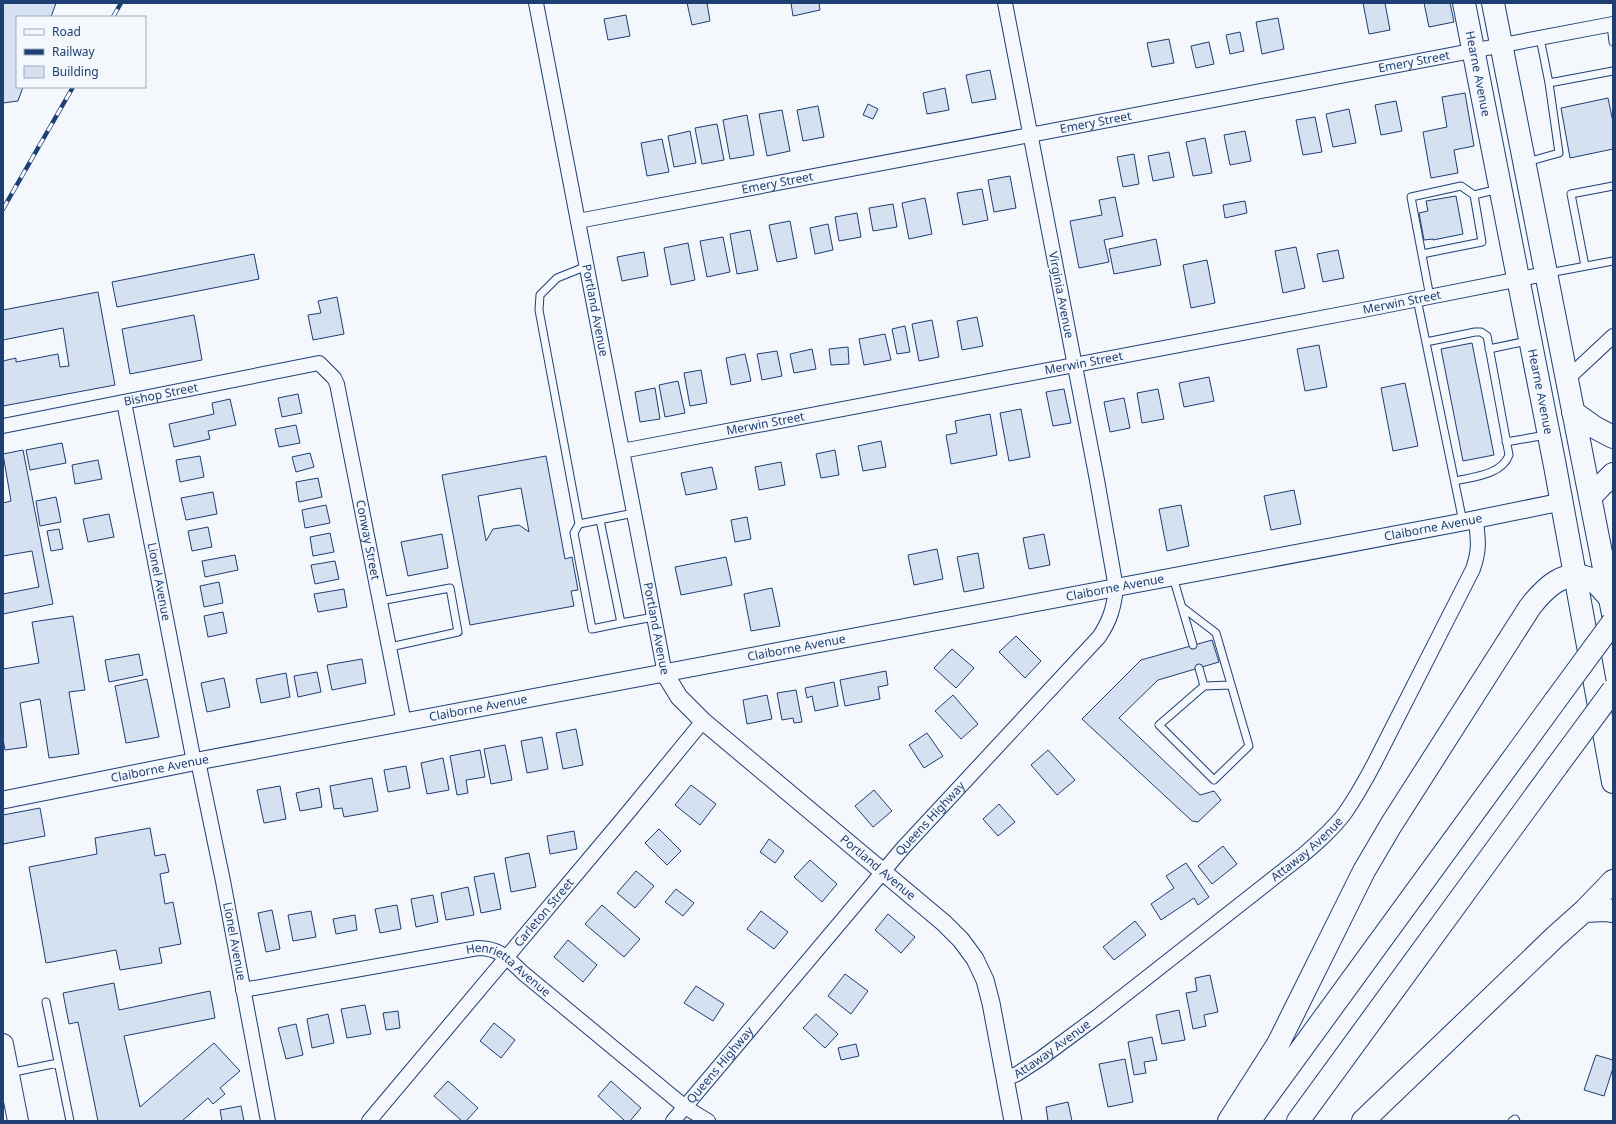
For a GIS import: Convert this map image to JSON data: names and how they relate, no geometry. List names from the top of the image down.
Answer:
{
  "streets": {
    "main road": ["Hearne Avenue", "Claiborne Avenue"],
    "street": [
      "Emery Street",
      "Virginia Avenue",
      "Merwin Street",
      "Portland Avenue",
      "Bishop Street",
      "Conway Street",
      "Lionel Avenue",
      "Queens Highway",
      "Attaway Avenue",
      "Carleton Street",
      "Henrietta Avenue"
    ]
  },
  "crossings": [
    ["Emery Street", "Hearne Avenue"],
    ["Emery Street", "Virginia Avenue"],
    ["Emery Street", "Portland Avenue"],
    ["Hearne Avenue", "Merwin Street"],
    ["Hearne Avenue", "Claiborne Avenue"],
    ["Virginia Avenue", "Merwin Street"],
    ["Virginia Avenue", "Claiborne Avenue"],
    ["Virginia Avenue", "Queens Highway"],
    ["Merwin Street", "Portland Avenue"],
    ["Portland Avenue", "Claiborne Avenue"],
    ["Portland Avenue", "Queens Highway"],
    ["Portland Avenue", "Attaway Avenue"],
    ["Portland Avenue", "Carleton Street"],
    ["Bishop Street", "Conway Street"],
    ["Bishop Street", "Lionel Avenue"],
    ["Claiborne Avenue", "Conway Street"],
    ["Claiborne Avenue", "Lionel Avenue"],
    ["Claiborne Avenue", "Queens Highway"],
    ["Claiborne Avenue", "Attaway Avenue"],
    ["Lionel Avenue", "Henrietta Avenue"],
    ["Queens Highway", "Henrietta Avenue"],
    ["Carleton Street", "Henrietta Avenue"]
  ],
  "legend": ["Road", "Railway", "Building"]
}
